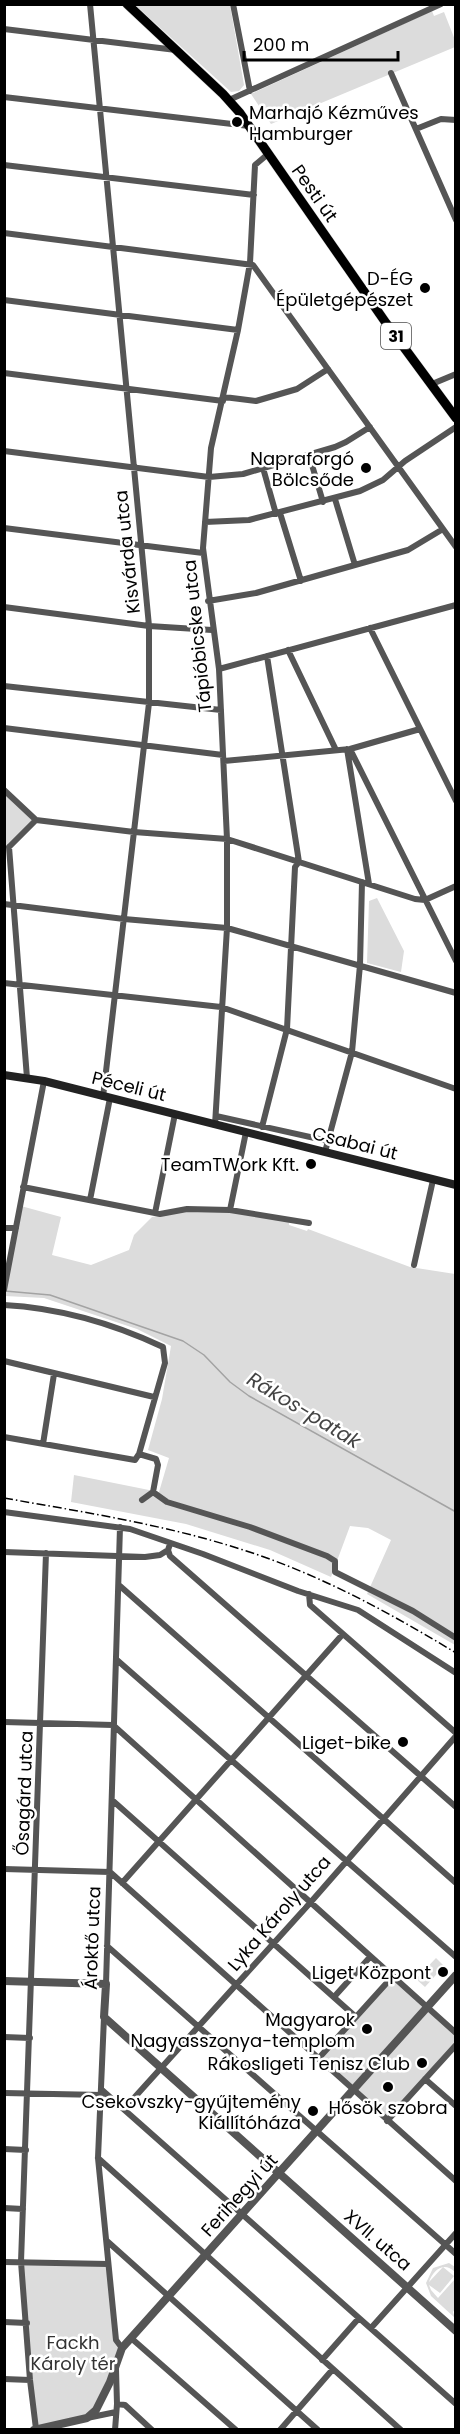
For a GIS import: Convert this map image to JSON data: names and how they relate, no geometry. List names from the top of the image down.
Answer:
{
  "streets": {
    "main road": [
      "Pesti út",
      "31",
      "Péceli út",
      "Csabai út"
    ],
    "street": [
      "Kisvárda utca",
      "Tápióbicske utca",
      "Ősagárd utca",
      "Lyka Károly utca",
      "Ároktő utca",
      "Ferihegyi út",
      "XVII. utca"
    ]
  },
  "crossings": [
    ["Pesti út", "Tápióbicske utca"],
    ["Kisvárda utca", "Péceli út"],
    ["Tápióbicske utca", "Péceli út"],
    ["Tápióbicske utca", "Csabai út"],
    ["Péceli út", "Csabai út"],
    ["Lyka Károly utca", "XVII. utca"],
    ["Ároktő utca", "Ferihegyi út"],
    ["Ároktő utca", "XVII. utca"],
    ["Ferihegyi út", "XVII. utca"]
  ],
  "water": ["Rákos-patak"],
  "parks": ["Fackh Károly tér"],
  "places": [
    "Marhajó Kézműves Hamburger",
    "D-ÉG Épületgépészet",
    "Napraforgó Bölcsőde",
    "TeamTWork Kft.",
    "Liget-bike",
    "Liget Központ",
    "Magyarok Nagyasszonya-templom",
    "Rákosligeti Tenisz Club",
    "Hősök szobra",
    "Csekovszky-gyűjtemény Kiállítóháza"
  ],
  "scale_bar": "200 m"
}
